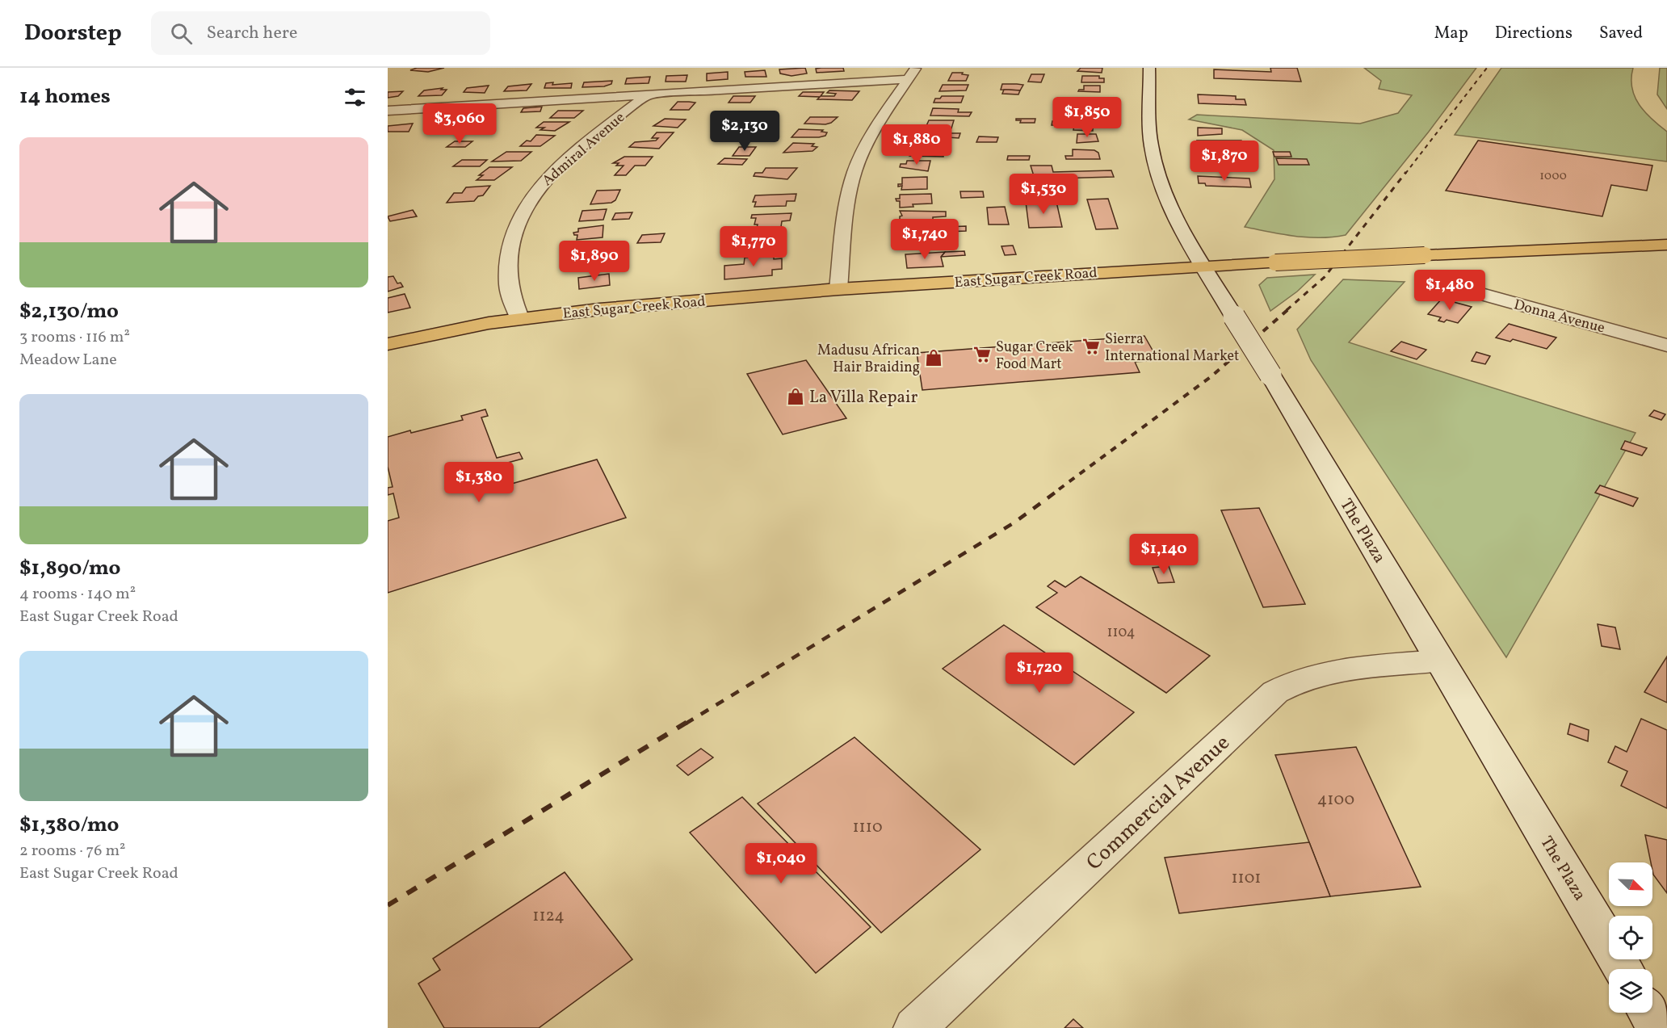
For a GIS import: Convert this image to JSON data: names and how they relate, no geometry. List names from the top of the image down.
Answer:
{
  "streets": {
    "main road": ["East Sugar Creek Road"],
    "street": [
      "Admiral Avenue",
      "Donna Avenue",
      "The Plaza",
      "Commercial Avenue"
    ]
  },
  "crossings": [
    ["Admiral Avenue", "East Sugar Creek Road"],
    ["East Sugar Creek Road", "The Plaza"],
    ["The Plaza", "Commercial Avenue"]
  ],
  "places": {
    "supermarket": ["Sierra International Market", "Sugar Creek Food Mart"],
    "shop": ["Madusu African Hair Braiding", "La Villa Repair"]
  },
  "house_numbers": [
    "1000",
    "1104",
    "4100",
    "1110",
    "1101",
    "1124"
  ],
  "north": "bottom right",
  "page": {
    "header": "Doorstep",
    "search": "Search here",
    "nav": ["Map", "Directions", "Saved"],
    "heading": "14 homes",
    "price": [
      "$1,850",
      "$3,060",
      "$2,130",
      "$1,880",
      "$1,870",
      "$1,530",
      "$1,740",
      "$1,770",
      "$1,890",
      "$1,480",
      "$1,380",
      "$1,140",
      "$1,720",
      "$1,040"
    ],
    "list": [
      {
        "name": "$2,130/mo",
        "note": "3 rooms · 116 m² · Meadow Lane"
      },
      {
        "name": "$1,890/mo",
        "note": "4 rooms · 140 m² · East Sugar Creek Road"
      },
      {
        "name": "$1,380/mo",
        "note": "2 rooms · 76 m² · East Sugar Creek Road"
      }
    ]
  }
}
